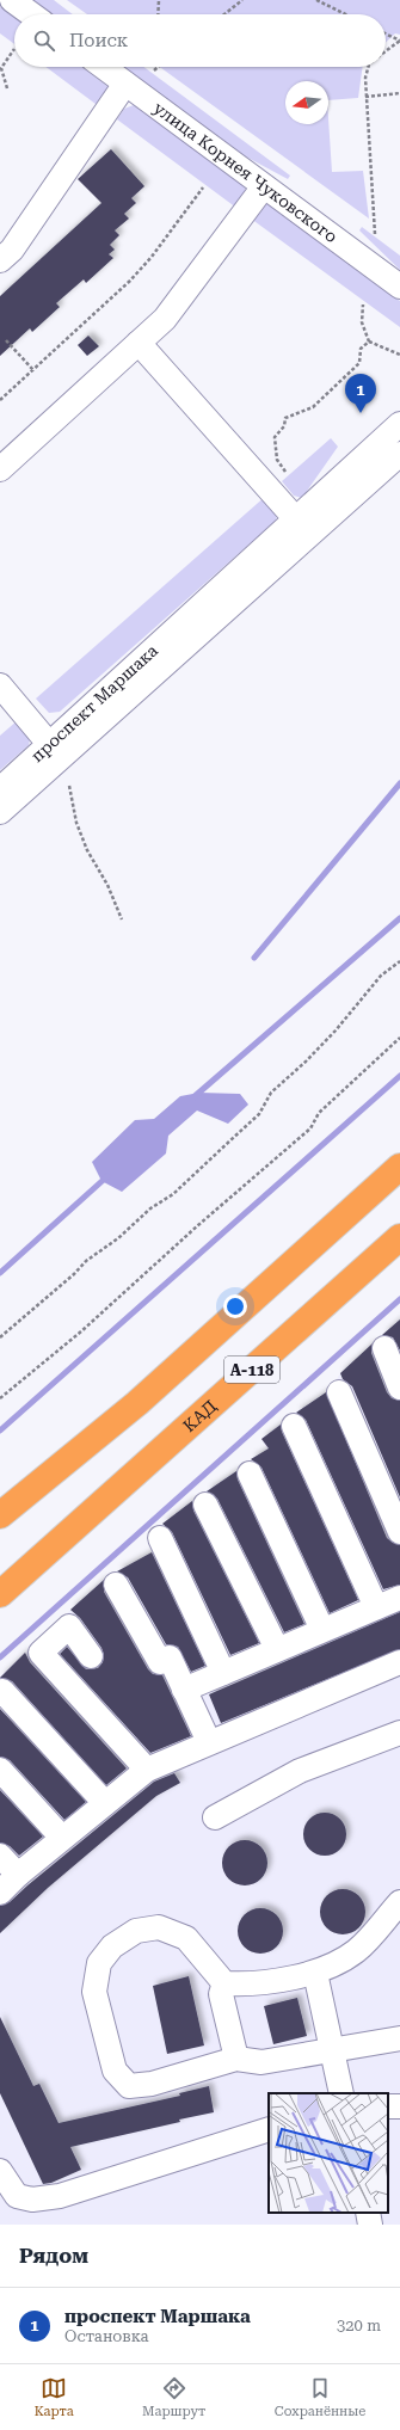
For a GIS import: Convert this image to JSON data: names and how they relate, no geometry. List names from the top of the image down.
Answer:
{
  "streets": {
    "highway": ["А-118", "КАД"],
    "street": ["улица Корнея Чуковского", "проспект Маршака"]
  },
  "north": "left",
  "page": {
    "search": "Поиск",
    "pins": "1",
    "heading": "Рядом",
    "list": [
      {
        "mark": "1",
        "name": "проспект Маршака",
        "note": "Остановка",
        "value": "320 m"
      }
    ],
    "nav": ["Карта", "Маршрут", "Сохранённые"]
  }
}
